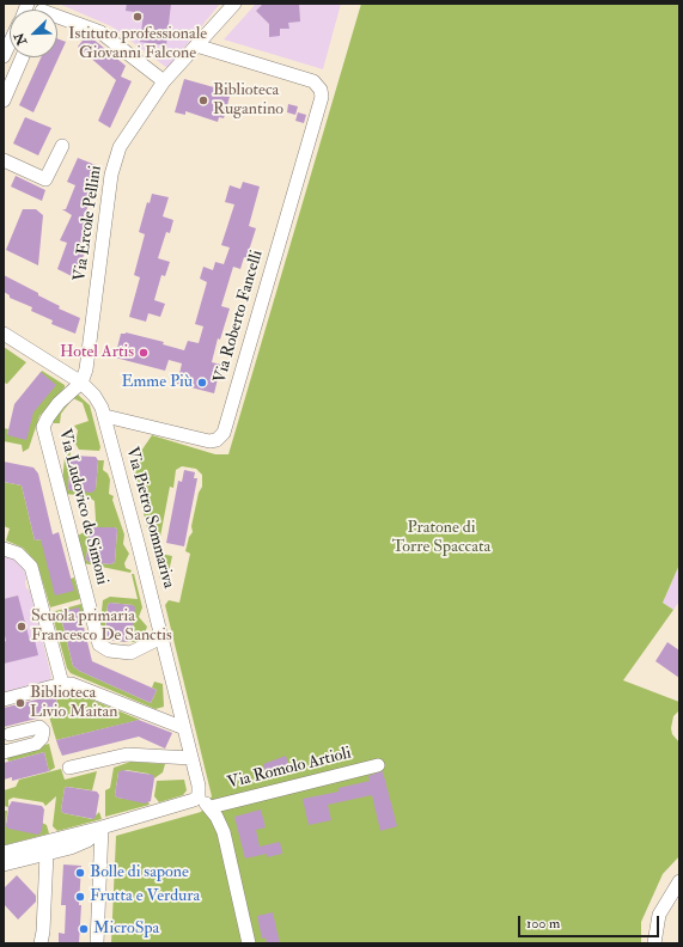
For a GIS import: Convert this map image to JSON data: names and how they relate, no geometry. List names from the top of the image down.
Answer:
{
  "streets": {
    "street": [
      "Via Ercole Pellini",
      "Via Roberto Fancelli",
      "Via Ludovico de Simoni",
      "Via Pietro Sommariva",
      "Via Romolo Artioli"
    ]
  },
  "crossings": [
    ["Via Ercole Pellini", "Via Roberto Fancelli"],
    ["Via Ercole Pellini", "Via Ludovico de Simoni"],
    ["Via Ercole Pellini", "Via Pietro Sommariva"],
    ["Via Roberto Fancelli", "Via Pietro Sommariva"],
    ["Via Ludovico de Simoni", "Via Pietro Sommariva"]
  ],
  "parks": ["Pratone di Torre Spaccata"],
  "places": [
    "Istituto professionale Giovanni Falcone",
    "Biblioteca Rugantino",
    "Hotel Artis",
    "Emme Più",
    "Scuola primaria Francesco De Sanctis",
    "Biblioteca Livio Maitan",
    "Bolle di sapone",
    "Frutta e Verdura",
    "MicroSpa"
  ],
  "scale_bar": "100 m",
  "north": "bottom left"
}
